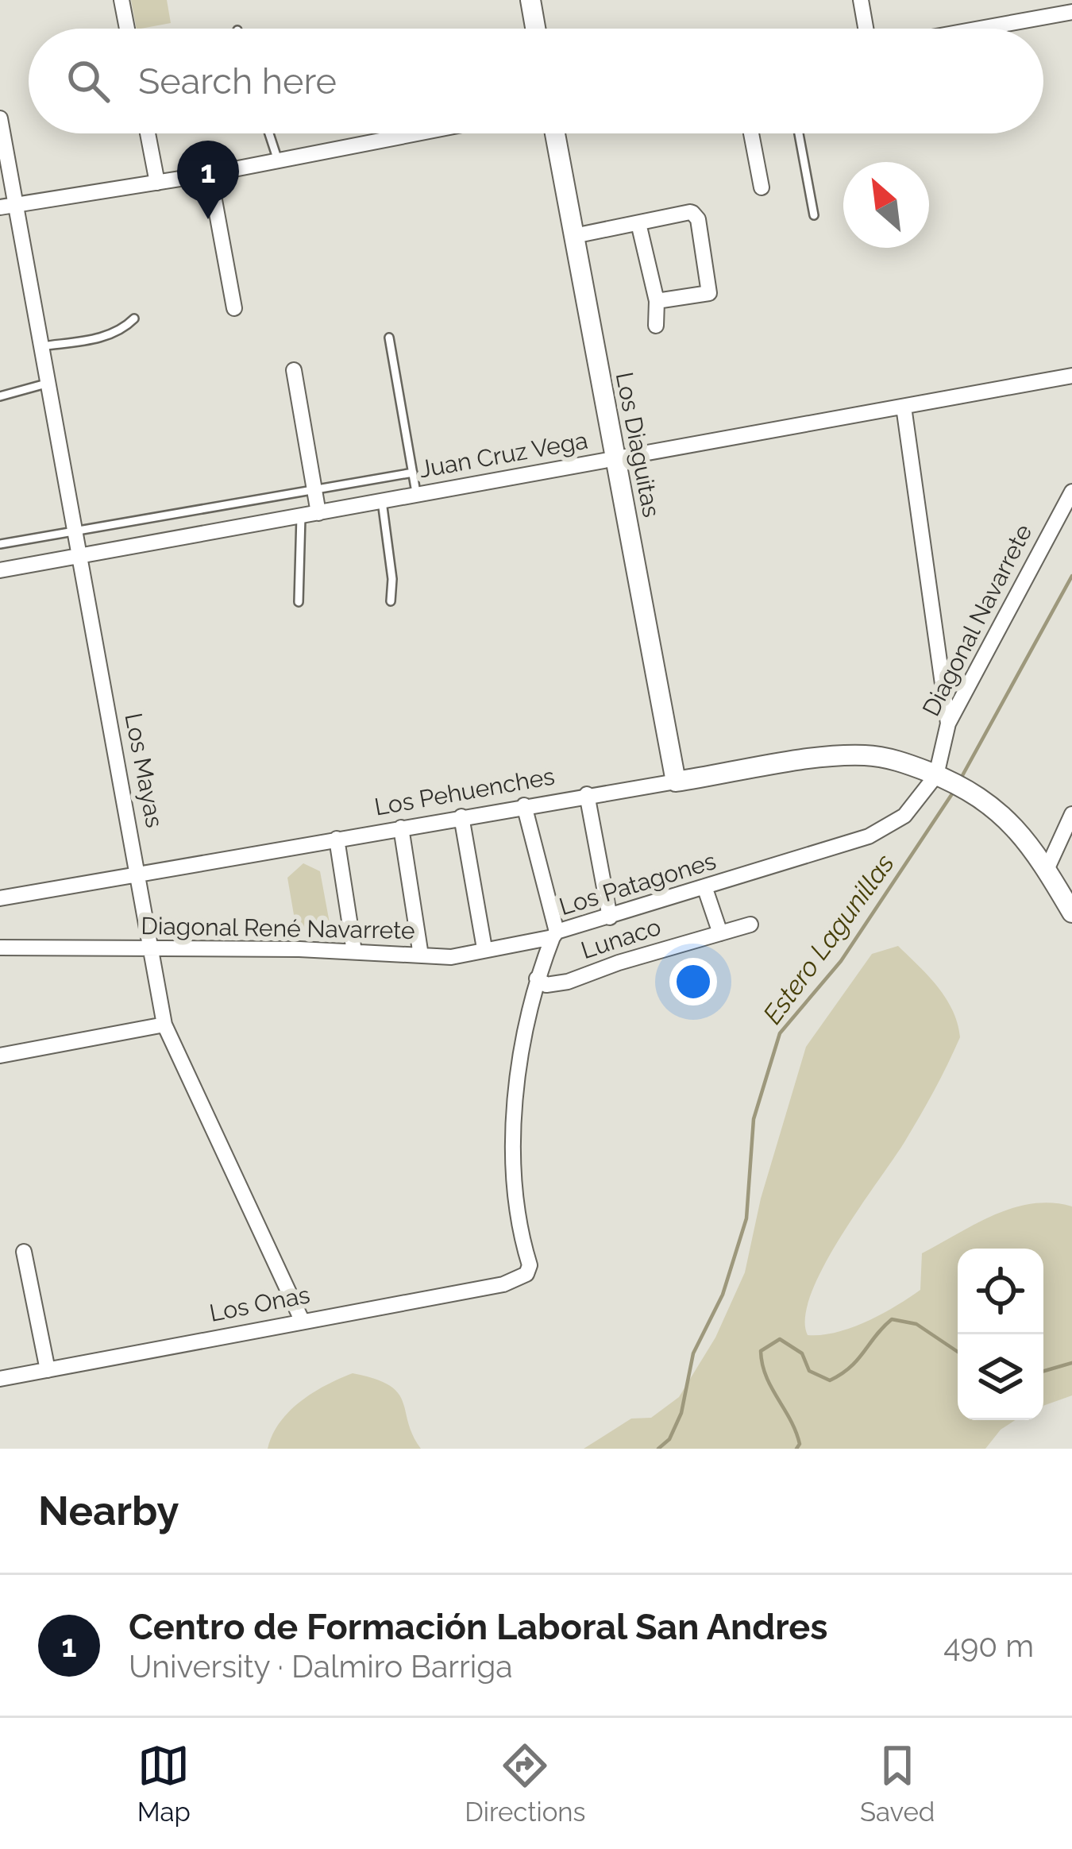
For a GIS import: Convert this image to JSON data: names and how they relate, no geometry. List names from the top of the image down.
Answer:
{
  "streets": {
    "street": [
      "Los Diaguitas",
      "Juan Cruz Vega",
      "Diagonal Navarrete",
      "Los Mayas",
      "Los Pehuenches",
      "Los Patagones",
      "Diagonal René Navarrete",
      "Lunaco",
      "Los Onas"
    ]
  },
  "crossings": [
    ["Los Diaguitas", "Juan Cruz Vega"],
    ["Los Diaguitas", "Los Pehuenches"],
    ["Juan Cruz Vega", "Los Mayas"],
    ["Diagonal Navarrete", "Los Pehuenches"],
    ["Diagonal Navarrete", "Los Patagones"],
    ["Los Mayas", "Los Pehuenches"],
    ["Los Mayas", "Diagonal René Navarrete"],
    ["Los Mayas", "Los Onas"],
    ["Los Pehuenches", "Los Patagones"],
    ["Los Patagones", "Diagonal René Navarrete"],
    ["Los Patagones", "Lunaco"],
    ["Los Patagones", "Los Onas"]
  ],
  "water": ["Estero Lagunillas"],
  "north": "top left",
  "page": {
    "search": "Search here",
    "pins": "1",
    "heading": "Nearby",
    "list": [
      {
        "mark": "1",
        "name": "Centro de Formación Laboral San Andres",
        "note": "University · Dalmiro Barriga",
        "value": "490 m"
      }
    ],
    "nav": ["Map", "Directions", "Saved"]
  }
}
